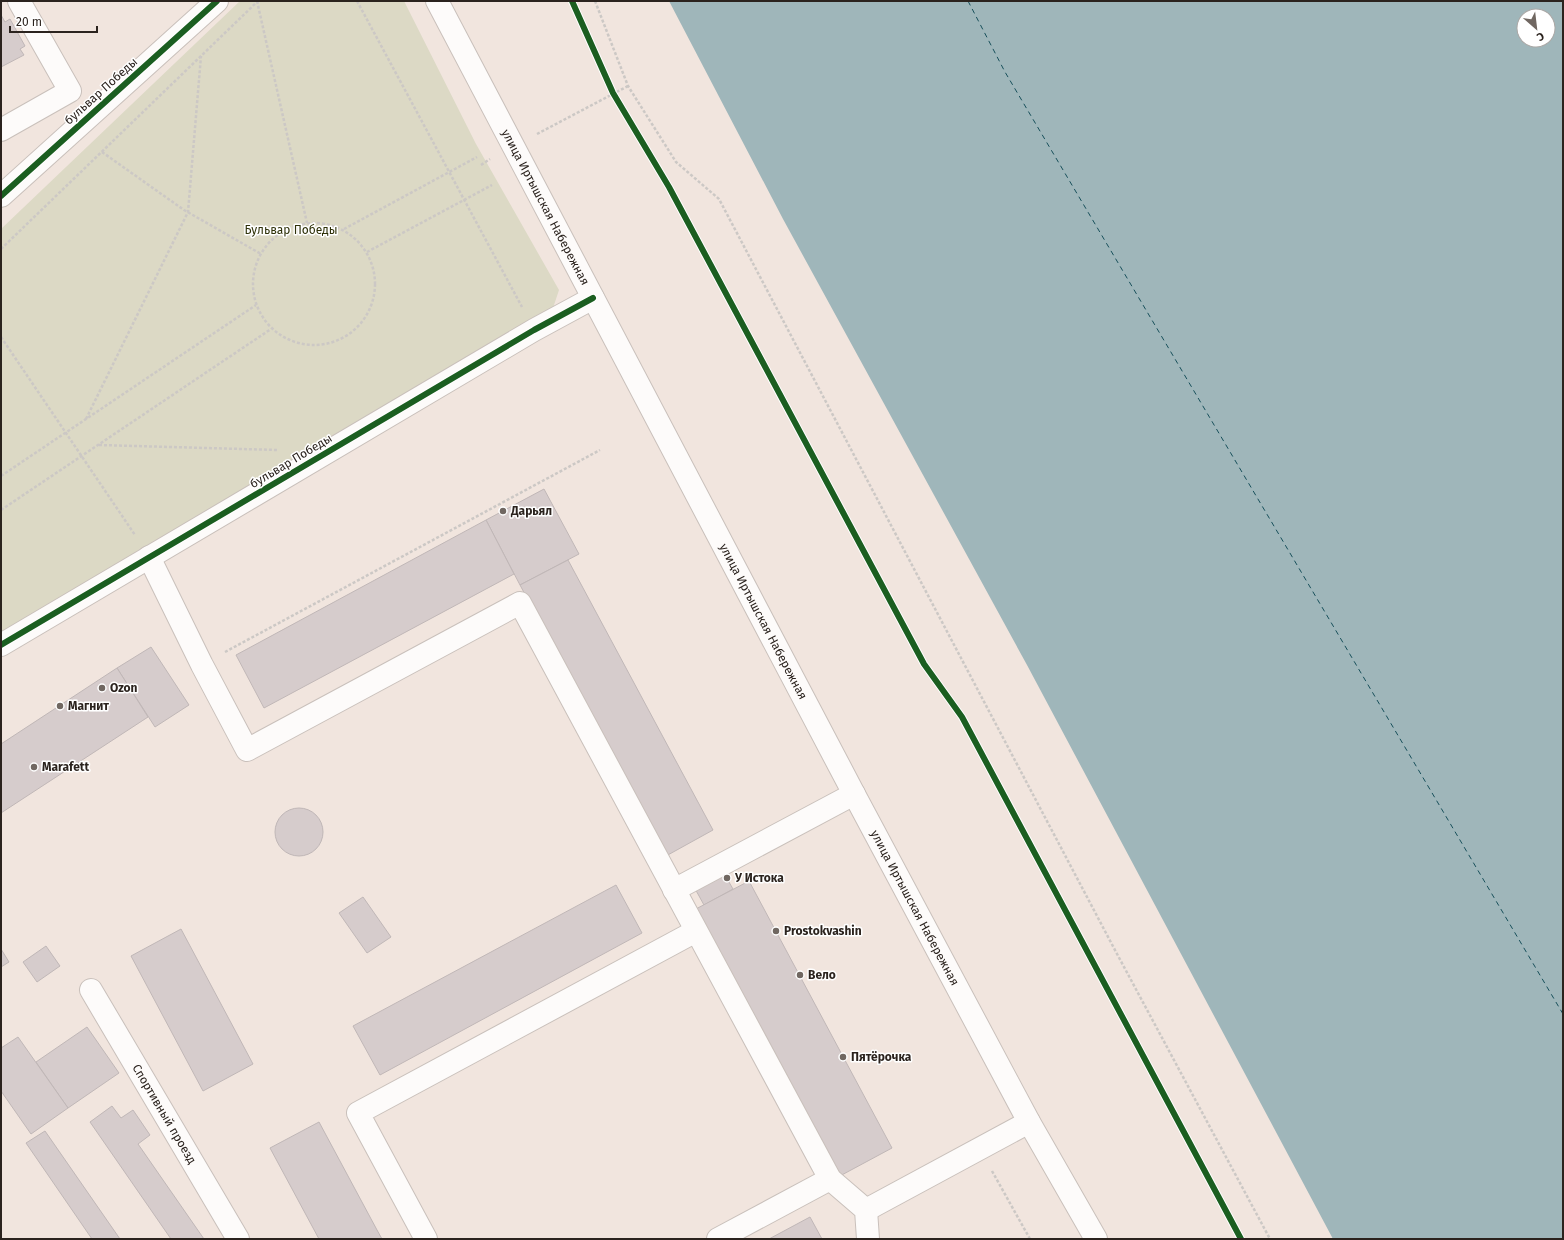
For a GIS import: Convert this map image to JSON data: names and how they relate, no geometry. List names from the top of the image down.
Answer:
{
  "streets": {
    "main road": ["бульвар Победы", "улица Иртышская Набережная", "Спортивный проезд"]
  },
  "crossings": [
    ["бульвар Победы", "улица Иртышская Набережная"]
  ],
  "parks": ["Бульвар Победы"],
  "places": [
    "Дарьял",
    "Ozon",
    "Магнит",
    "Marafett",
    "У Истока",
    "Prostokvashin",
    "Вело",
    "Пятёрочка"
  ],
  "scale_bar": "20 m",
  "north": "bottom right"
}
